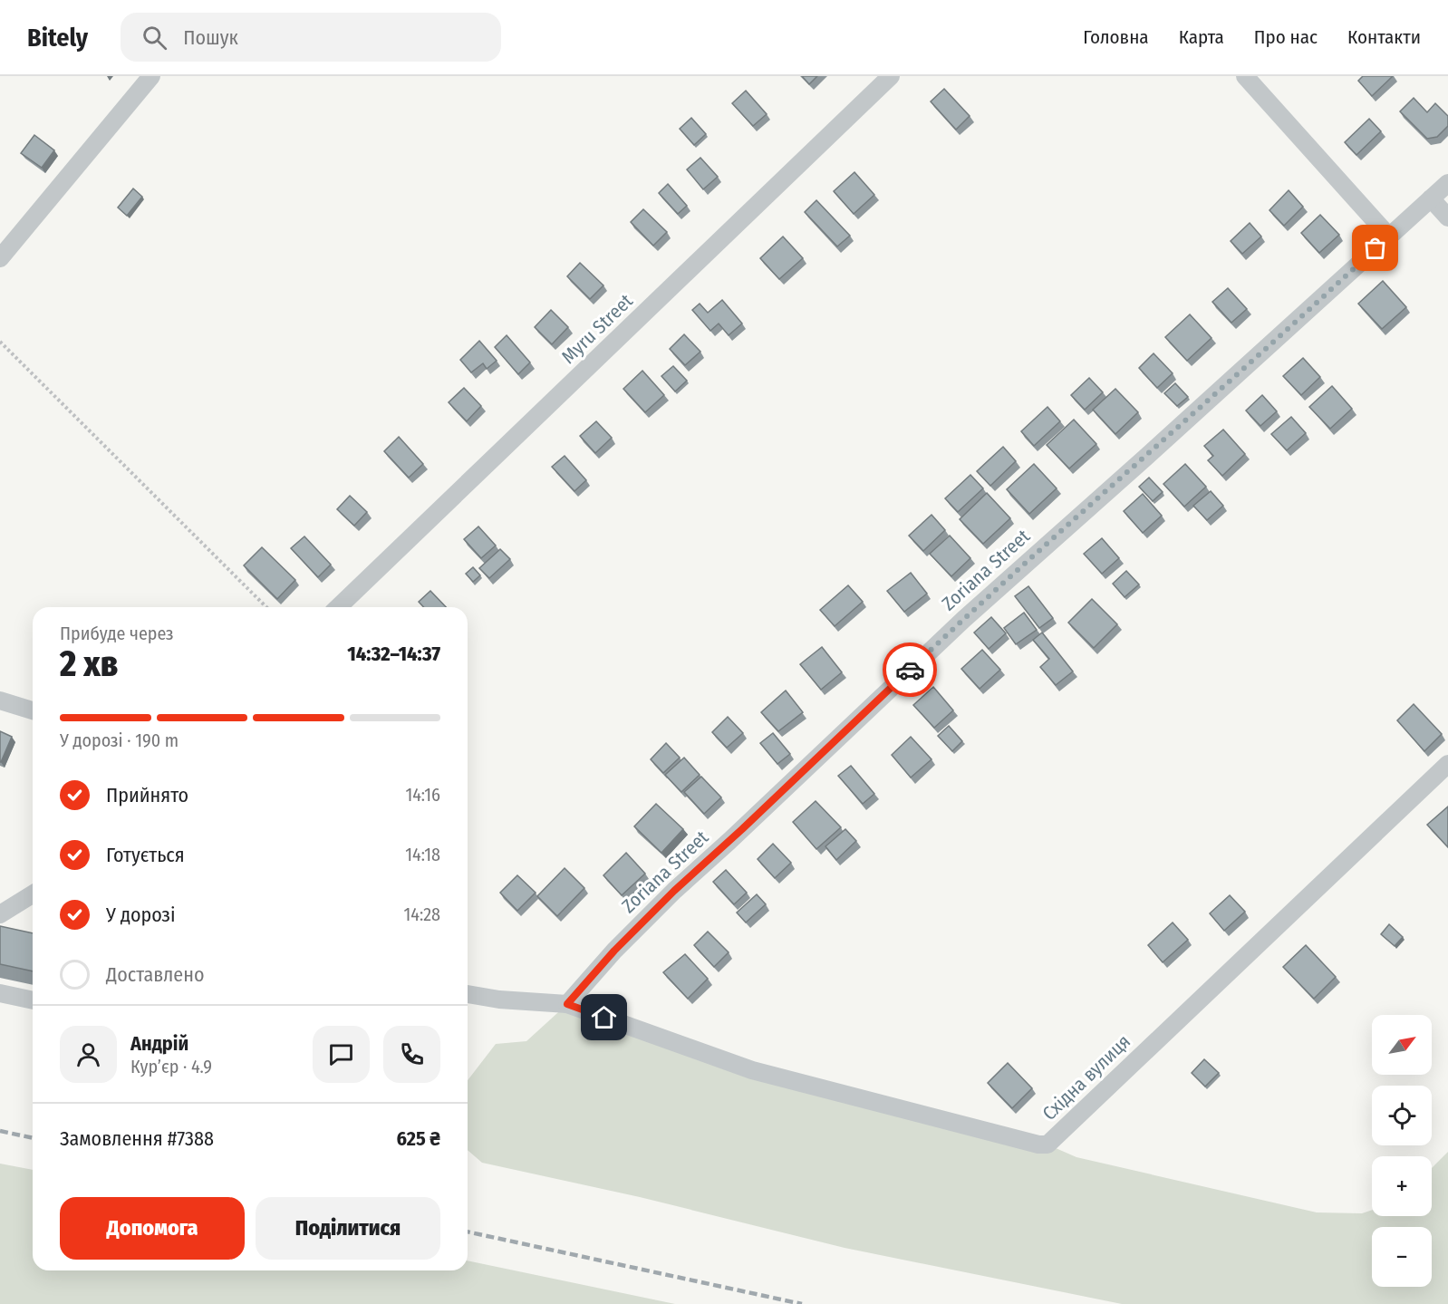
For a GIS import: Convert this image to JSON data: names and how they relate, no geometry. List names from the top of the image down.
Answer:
{
  "streets": {
    "street": ["Myru Street", "Zoriana Street", "Східна вулиця"]
  },
  "crossings": [
    ["Zoriana Street", "Східна вулиця"]
  ],
  "north": "top right",
  "page": {
    "header": "Bitely",
    "search": "Пошук",
    "nav": [
      "Головна",
      "Карта",
      "Про нас",
      "Контакти"
    ],
    "heading": ["2 хв", "Прибуде через", "14:32–14:37"],
    "panel": [
      "Андрій",
      "Кур’єр · 4.9",
      "Замовлення #7388",
      "625 ₴"
    ],
    "bar": "У дорозі · 190 m",
    "list": [
      ["Прийнято", "14:16"],
      ["Готується", "14:18"],
      ["У дорозі", "14:28"],
      "Доставлено"
    ],
    "map_buttons": ["+", "−"],
    "buttons": ["Допомога", "Поділитися"]
  }
}
